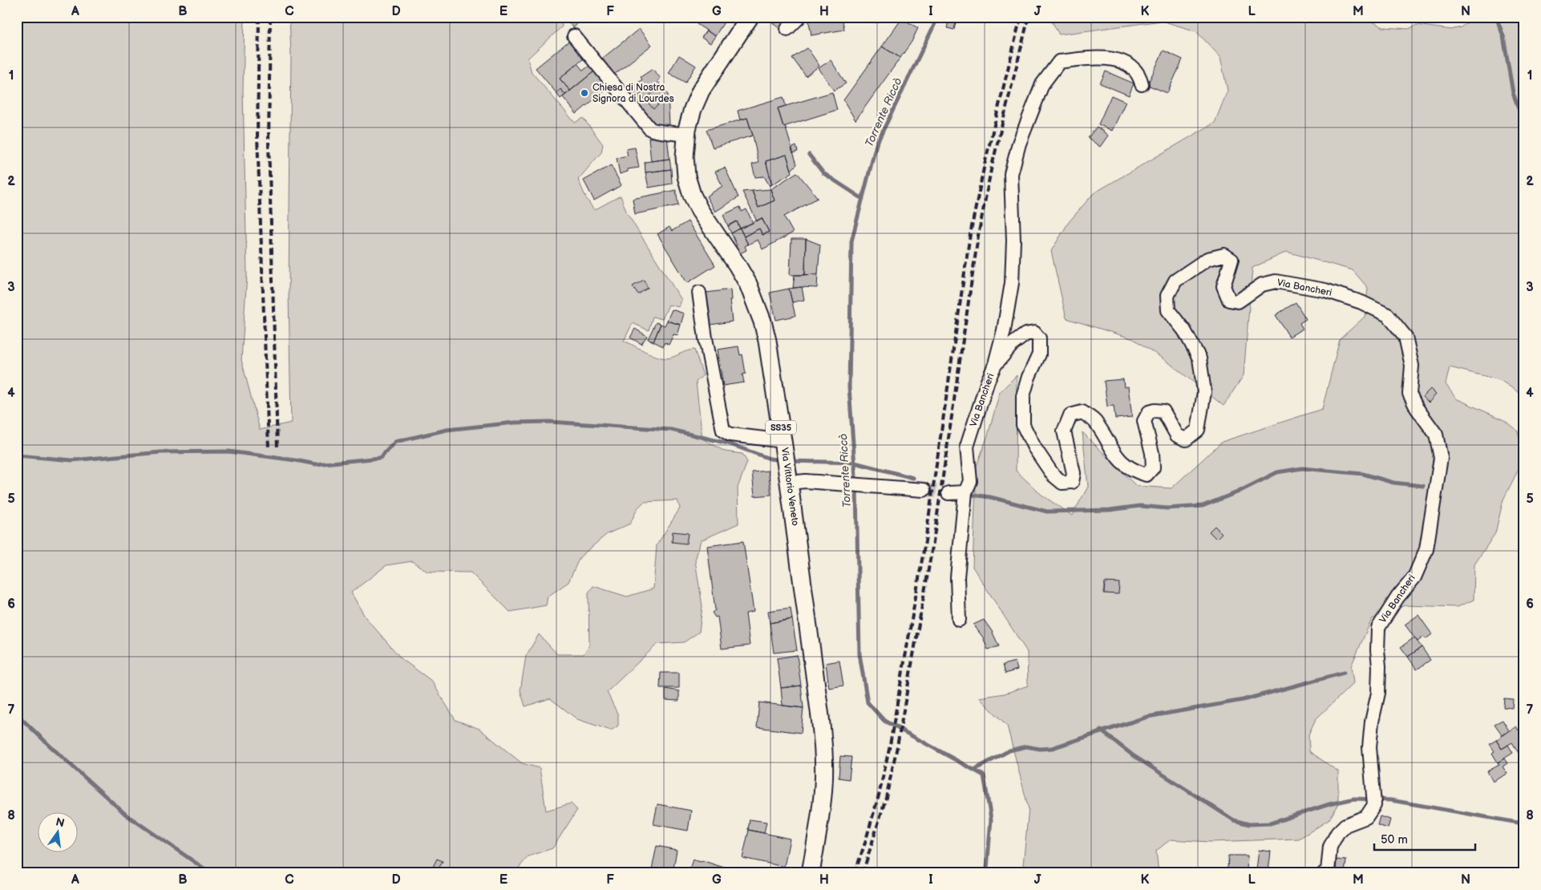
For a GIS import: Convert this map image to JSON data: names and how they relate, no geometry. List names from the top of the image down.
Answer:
{
  "streets": {
    "main road": ["SS35", "Via Vittorio Veneto"],
    "street": ["Via Bancheri"]
  },
  "water": ["Torrente Riccò"],
  "places": ["Chiesa di Nostra Signora di Lourdes"],
  "scale_bar": "50 m",
  "north": "top",
  "grid": {
    "columns": [
      "A",
      "B",
      "C",
      "D",
      "E",
      "F",
      "G",
      "H",
      "I",
      "J",
      "K",
      "L",
      "M",
      "N"
    ],
    "rows": [
      "1",
      "2",
      "3",
      "4",
      "5",
      "6",
      "7",
      "8"
    ]
  }
}
